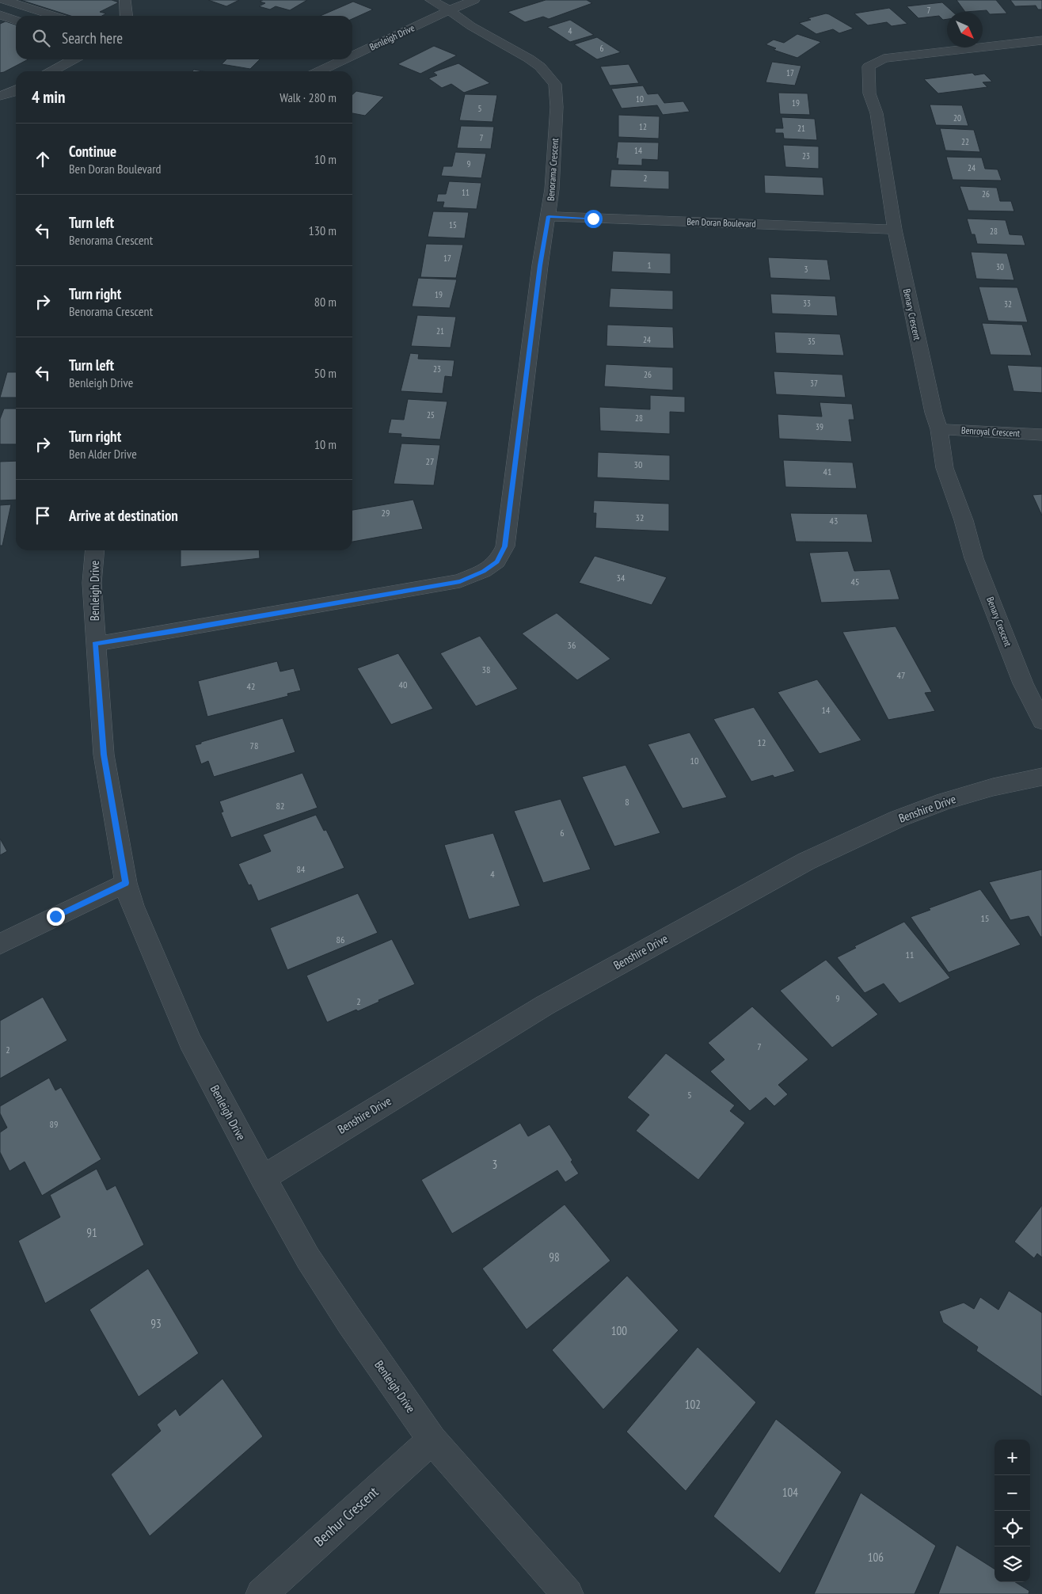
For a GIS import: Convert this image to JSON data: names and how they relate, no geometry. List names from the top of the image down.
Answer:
{
  "streets": {
    "street": [
      "Benleigh Drive",
      "Benorama Crescent",
      "Ben Doran Boulevard",
      "Benary Crescent",
      "Benroyal Crescent",
      "Benshire Drive",
      "Benhur Crescent"
    ]
  },
  "crossings": [
    ["Benleigh Drive", "Benorama Crescent"],
    ["Benleigh Drive", "Benshire Drive"],
    ["Benleigh Drive", "Benhur Crescent"],
    ["Benorama Crescent", "Ben Doran Boulevard"],
    ["Ben Doran Boulevard", "Benary Crescent"],
    ["Benary Crescent", "Benroyal Crescent"]
  ],
  "house_numbers": [
    "7",
    "4",
    "6",
    "17",
    "10",
    "19",
    "5",
    "20",
    "12",
    "21",
    "7",
    "22",
    "14",
    "23",
    "9",
    "24",
    "2",
    "11",
    "26",
    "15",
    "28",
    "17",
    "1",
    "30",
    "3",
    "19",
    "33",
    "32",
    "21",
    "24",
    "35",
    "23",
    "26",
    "37",
    "25",
    "28",
    "39",
    "27",
    "30",
    "41",
    "29",
    "32",
    "43",
    "34",
    "45",
    "36",
    "38",
    "47",
    "40",
    "42",
    "14",
    "12",
    "78",
    "10",
    "8",
    "82",
    "6",
    "84",
    "4",
    "15",
    "86",
    "11",
    "9",
    "2",
    "7",
    "2",
    "5",
    "89",
    "3",
    "91",
    "98",
    "93",
    "100",
    "102",
    "104",
    "106"
  ],
  "north": "bottom right",
  "page": {
    "search": "Search here",
    "heading": ["4 min", "Walk · 280 m"],
    "list": [
      ["Continue", "Ben Doran Boulevard", "10 m"],
      ["Turn left", "Benorama Crescent", "130 m"],
      ["Turn right", "Benorama Crescent", "80 m"],
      ["Turn left", "Benleigh Drive", "50 m"],
      ["Turn right", "Ben Alder Drive", "10 m"],
      "Arrive at destination"
    ],
    "map_buttons": ["+", "−"]
  }
}
